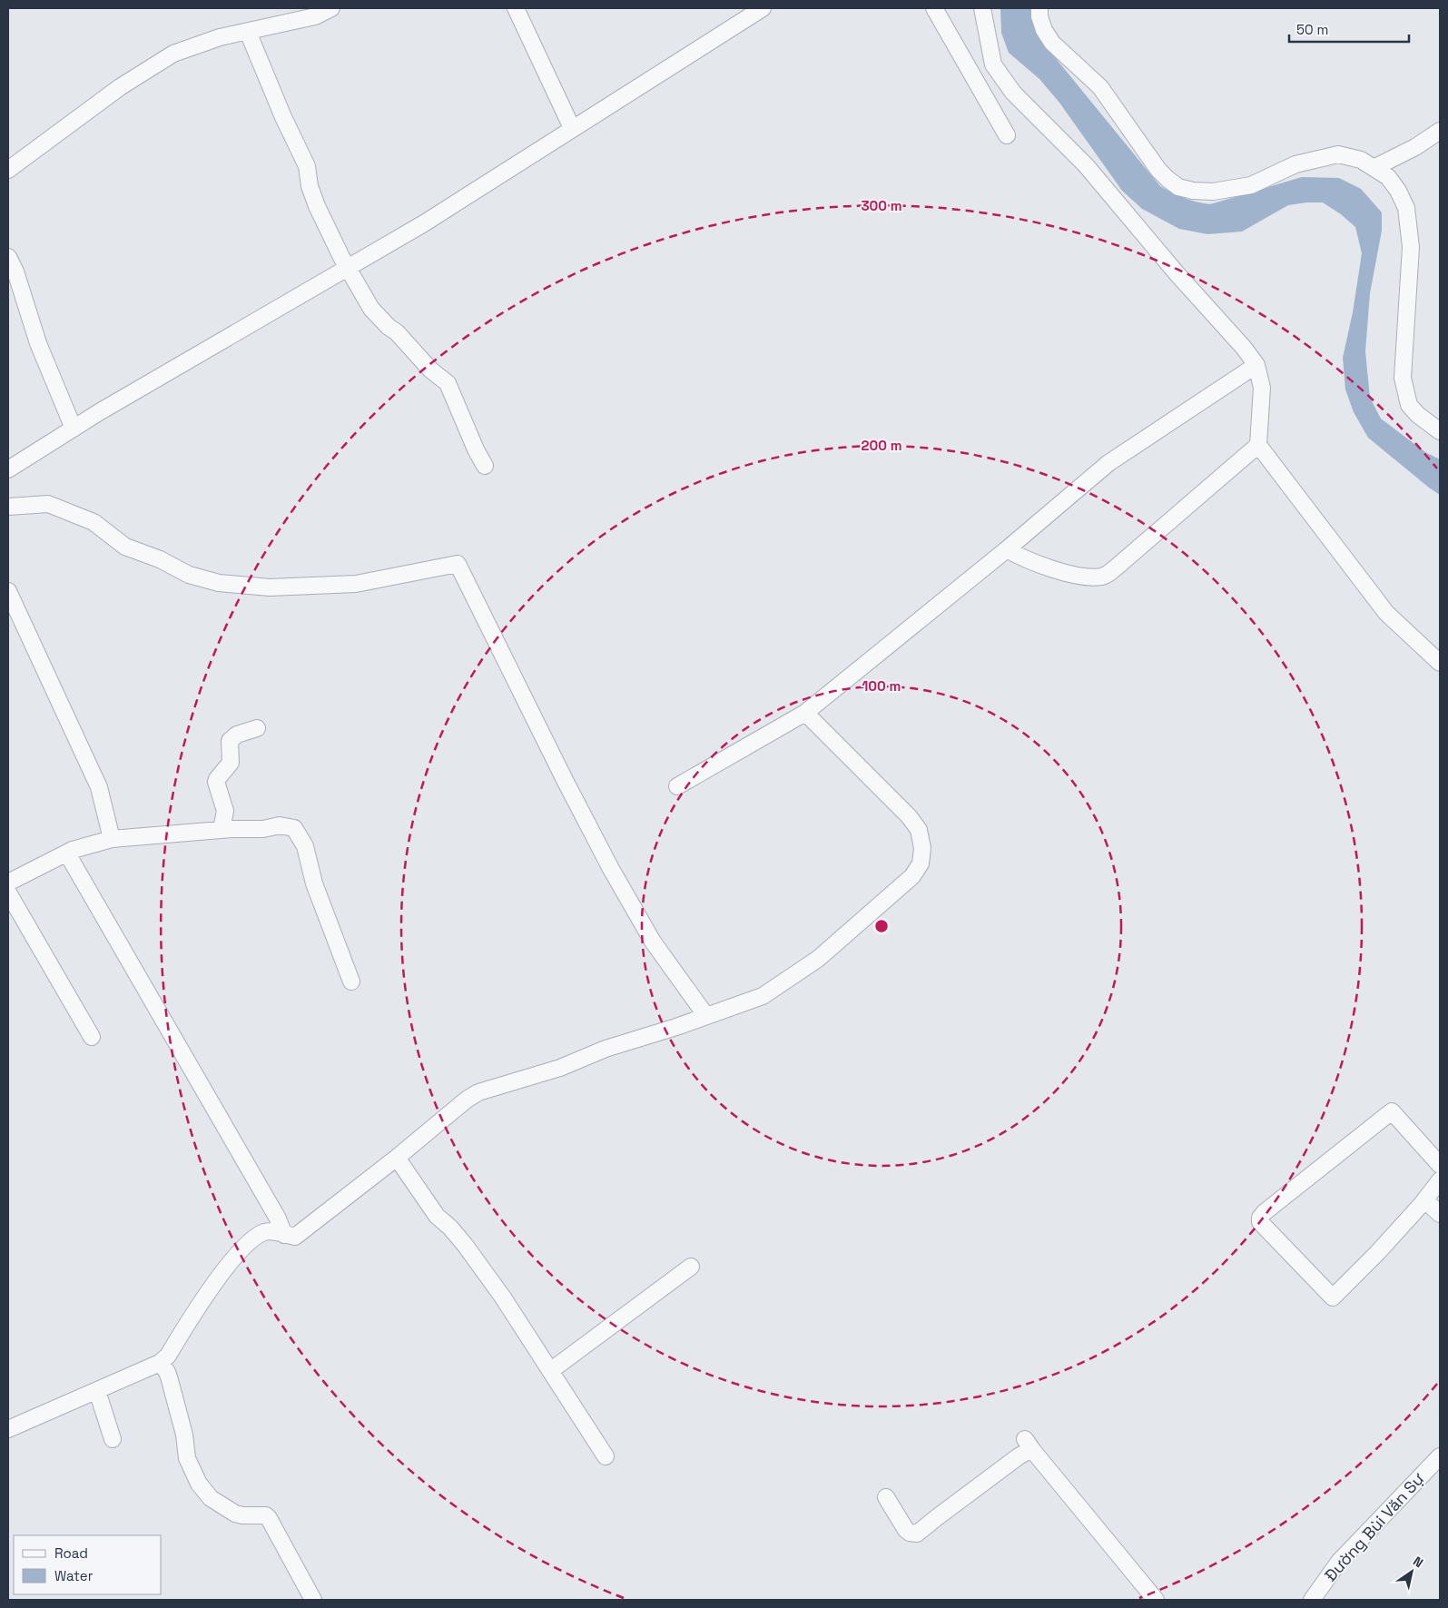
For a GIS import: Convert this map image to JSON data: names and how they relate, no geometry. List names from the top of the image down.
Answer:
{
  "streets": {
    "street": ["Đường Bùi Văn Sự"]
  },
  "legend": ["Road", "Water"],
  "scale_bar": "50 m",
  "north": "top right",
  "rings": ["300 m", "200 m", "100 m"]
}
